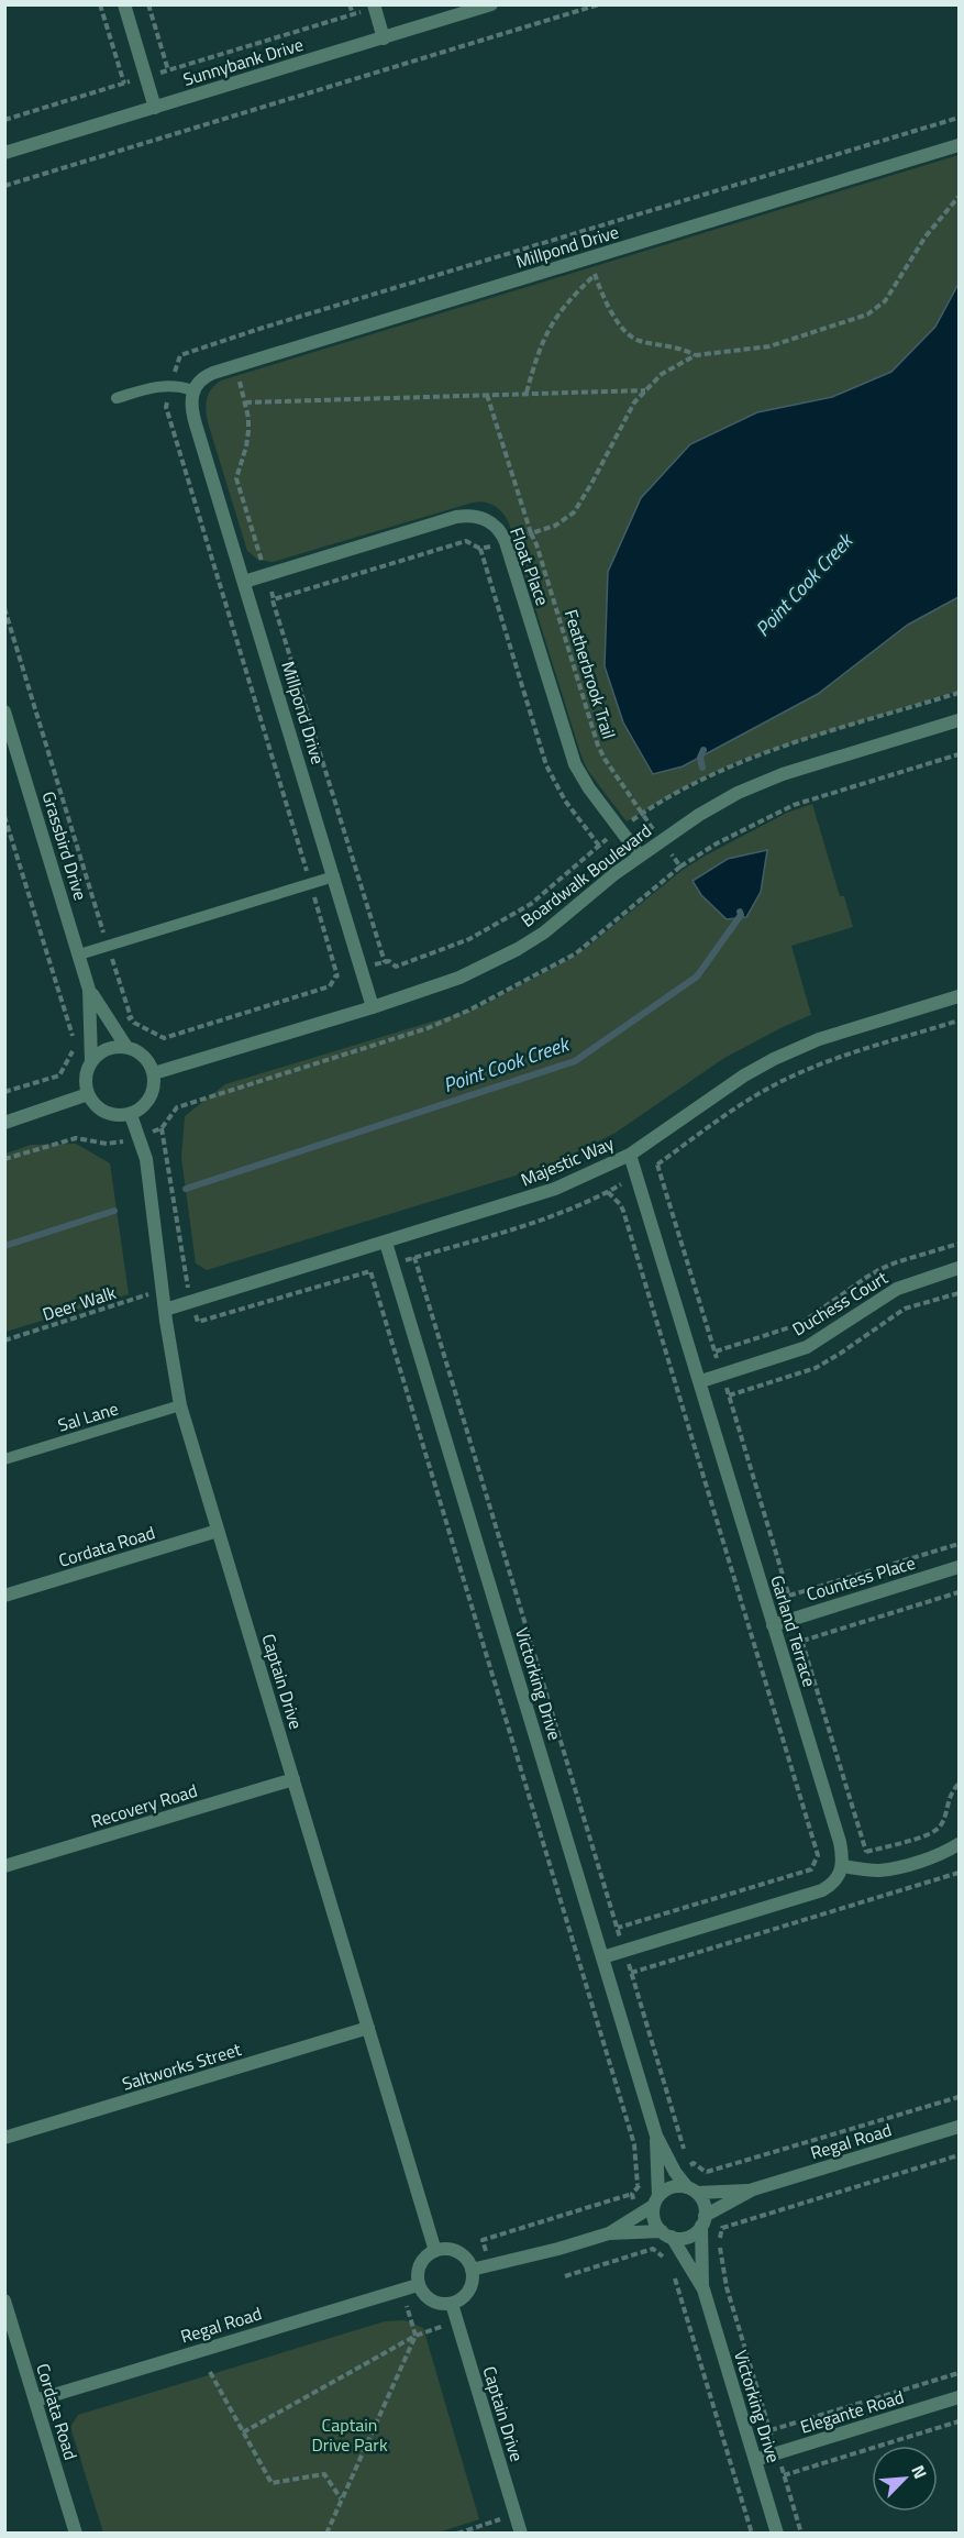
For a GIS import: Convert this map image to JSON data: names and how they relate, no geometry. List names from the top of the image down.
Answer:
{
  "streets": {
    "street": [
      "Sunnybank Drive",
      "Millpond Drive",
      "Float Place",
      "Grassbird Drive",
      "Boardwalk Boulevard",
      "Majestic Way",
      "Duchess Court",
      "Cordata Road",
      "Countess Place",
      "Garland Terrace",
      "Captain Drive",
      "Victorking Drive",
      "Recovery Road",
      "Saltworks Street",
      "Regal Road",
      "Elegante Road"
    ],
    "lane": ["Sal Lane"],
    "path": ["Featherbrook Trail", "Deer Walk"]
  },
  "crossings": [
    ["Millpond Drive", "Float Place"],
    ["Millpond Drive", "Boardwalk Boulevard"],
    ["Float Place", "Boardwalk Boulevard"],
    ["Featherbrook Trail", "Boardwalk Boulevard"],
    ["Grassbird Drive", "Boardwalk Boulevard"],
    ["Grassbird Drive", "Captain Drive"],
    ["Boardwalk Boulevard", "Captain Drive"],
    ["Majestic Way", "Garland Terrace"],
    ["Majestic Way", "Captain Drive"],
    ["Majestic Way", "Victorking Drive"],
    ["Deer Walk", "Captain Drive"],
    ["Duchess Court", "Garland Terrace"],
    ["Sal Lane", "Captain Drive"],
    ["Cordata Road", "Captain Drive"],
    ["Cordata Road", "Regal Road"],
    ["Countess Place", "Garland Terrace"],
    ["Captain Drive", "Recovery Road"],
    ["Captain Drive", "Saltworks Street"],
    ["Captain Drive", "Regal Road"],
    ["Victorking Drive", "Regal Road"],
    ["Victorking Drive", "Elegante Road"]
  ],
  "water": ["Point Cook Creek"],
  "parks": ["Captain Drive Park"],
  "north": "top right"
}
